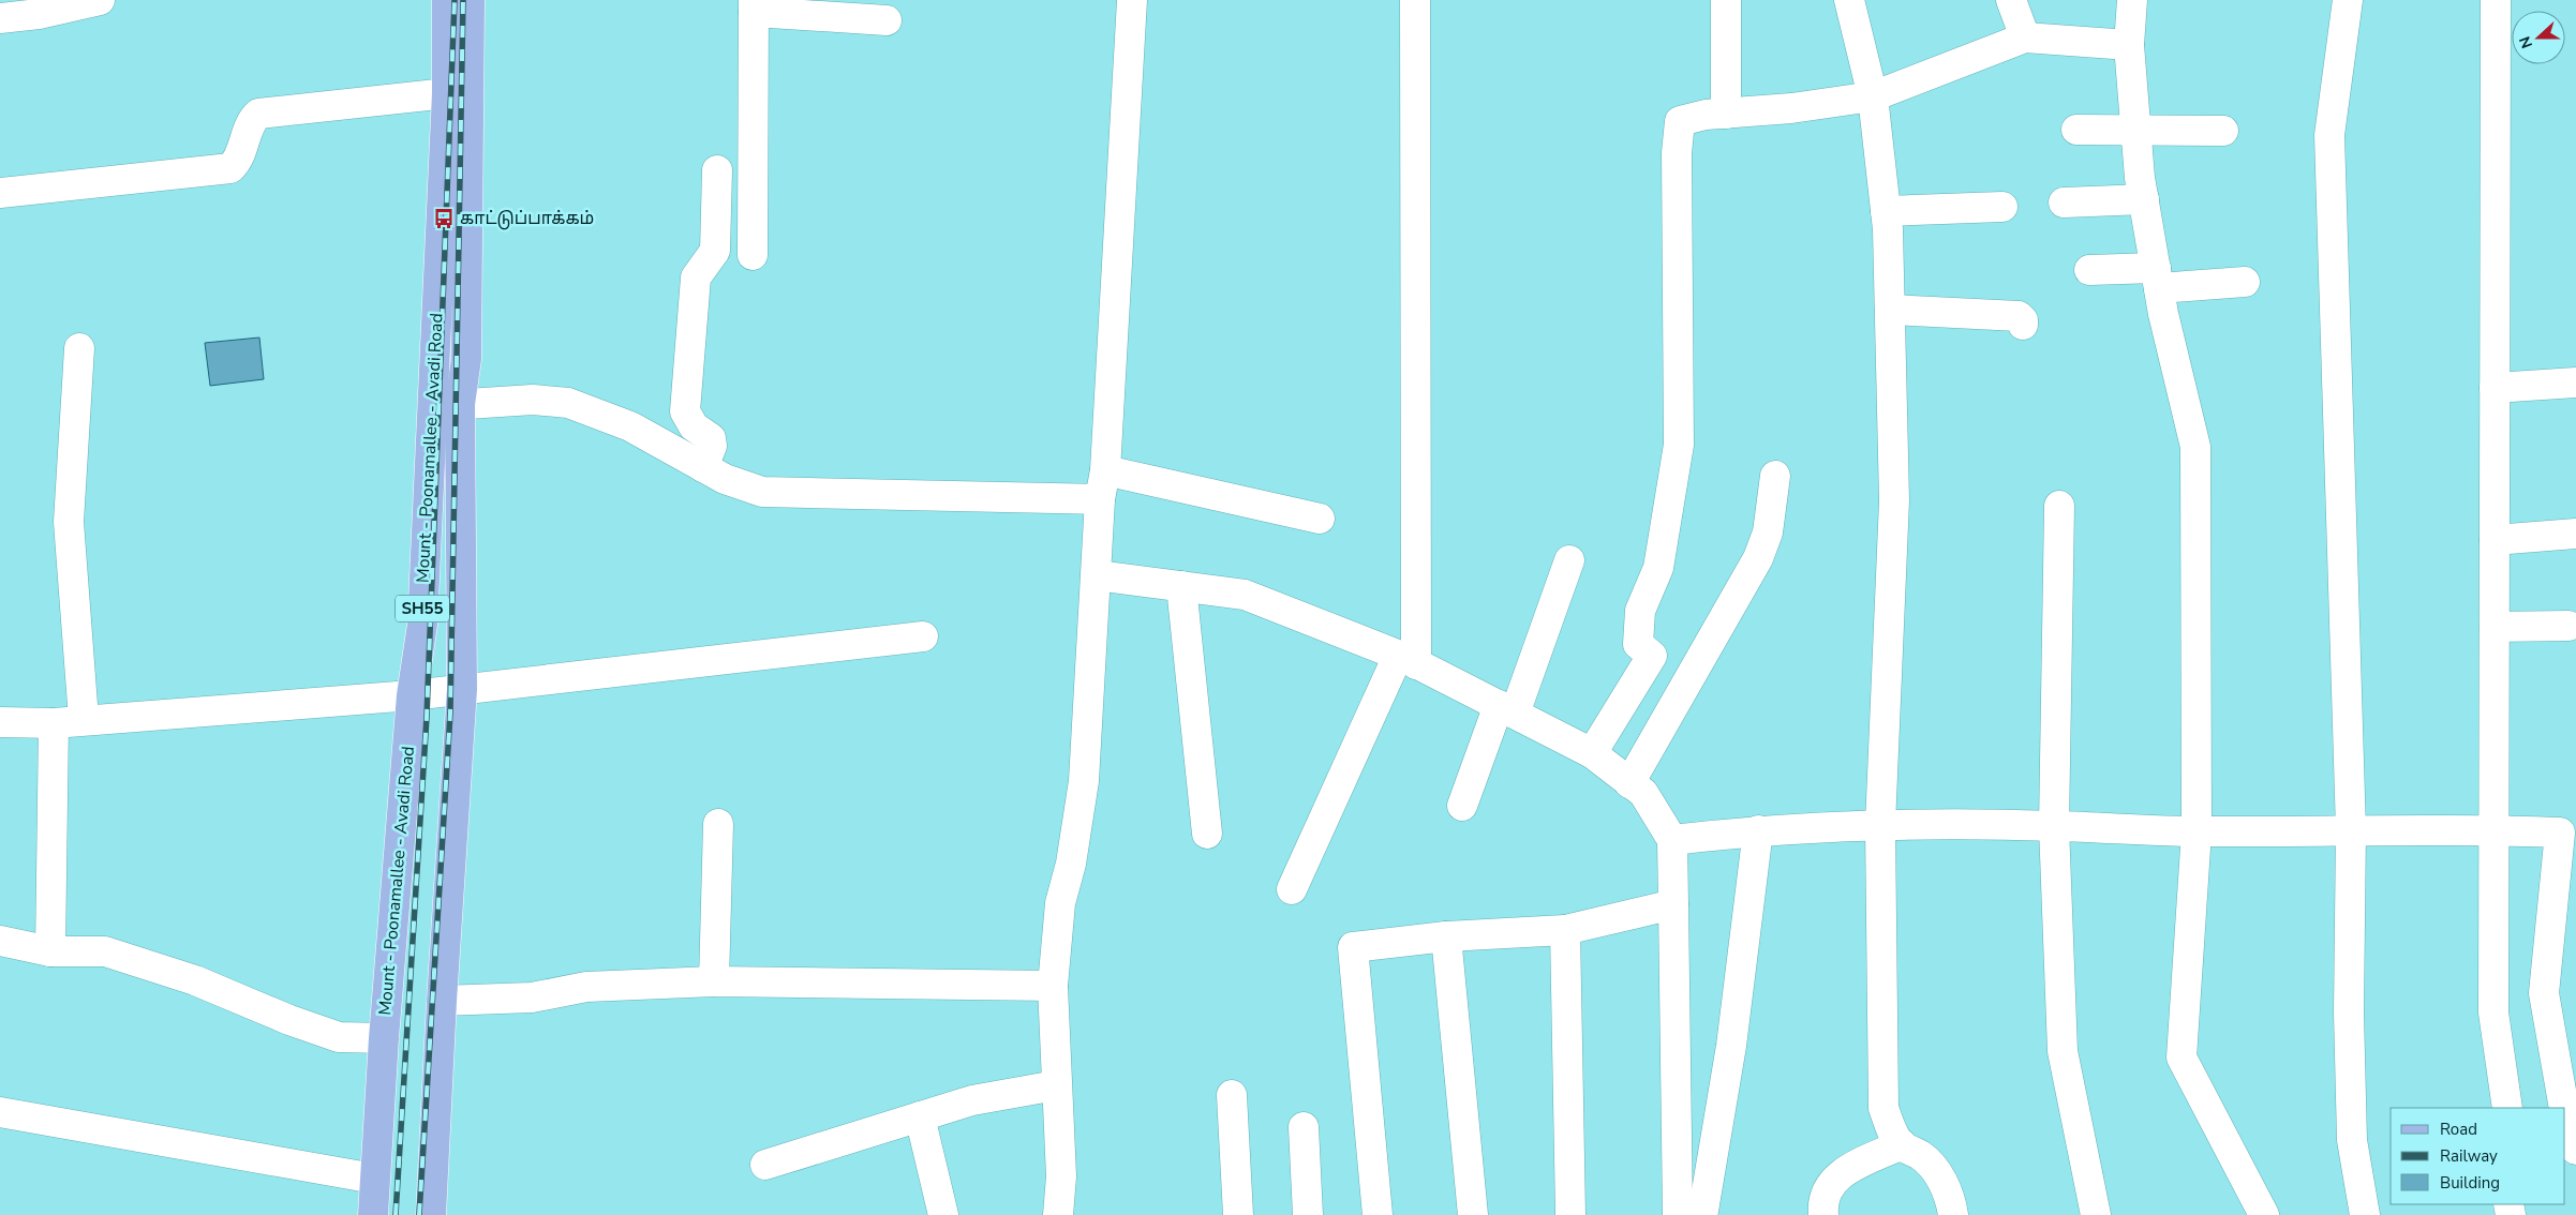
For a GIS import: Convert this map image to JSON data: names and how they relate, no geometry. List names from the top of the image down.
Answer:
{
  "streets": {
    "main road": ["Mount - Poonamallee - Avadi Road", "SH55"]
  },
  "places": {
    "bus stop": ["காட்டுப்பாக்கம்"]
  },
  "legend": ["Road", "Railway", "Building"],
  "north": "left"
}
